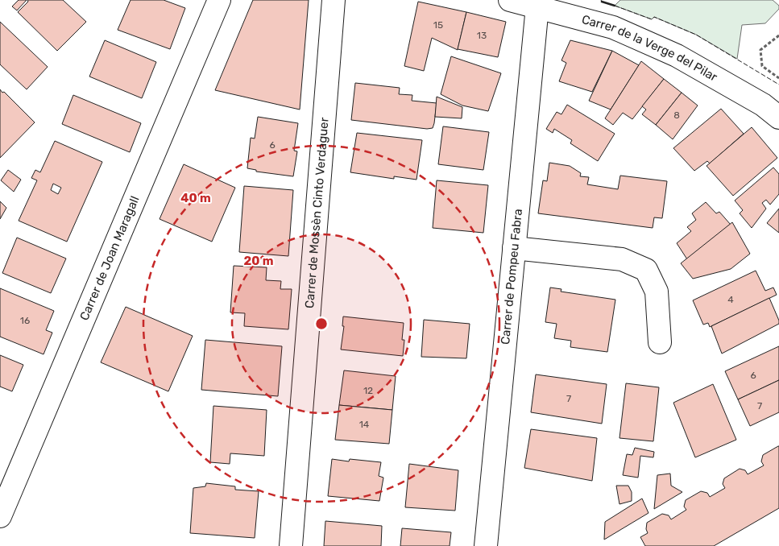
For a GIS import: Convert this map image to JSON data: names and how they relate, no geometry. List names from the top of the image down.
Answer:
{
  "streets": {
    "street": [
      "Carrer de la Verge del Pilar",
      "Carrer de Mossèn Cinto Verdaguer",
      "Carrer de Joan Maragall",
      "Carrer de Pompeu Fabra"
    ]
  },
  "crossings": [
    ["Carrer de la Verge del Pilar", "Carrer de Pompeu Fabra"]
  ],
  "house_numbers": [
    "15",
    "13",
    "8",
    "6",
    "4",
    "16",
    "6",
    "12",
    "7",
    "7",
    "14"
  ],
  "rings": ["40 m", "20 m"]
}
